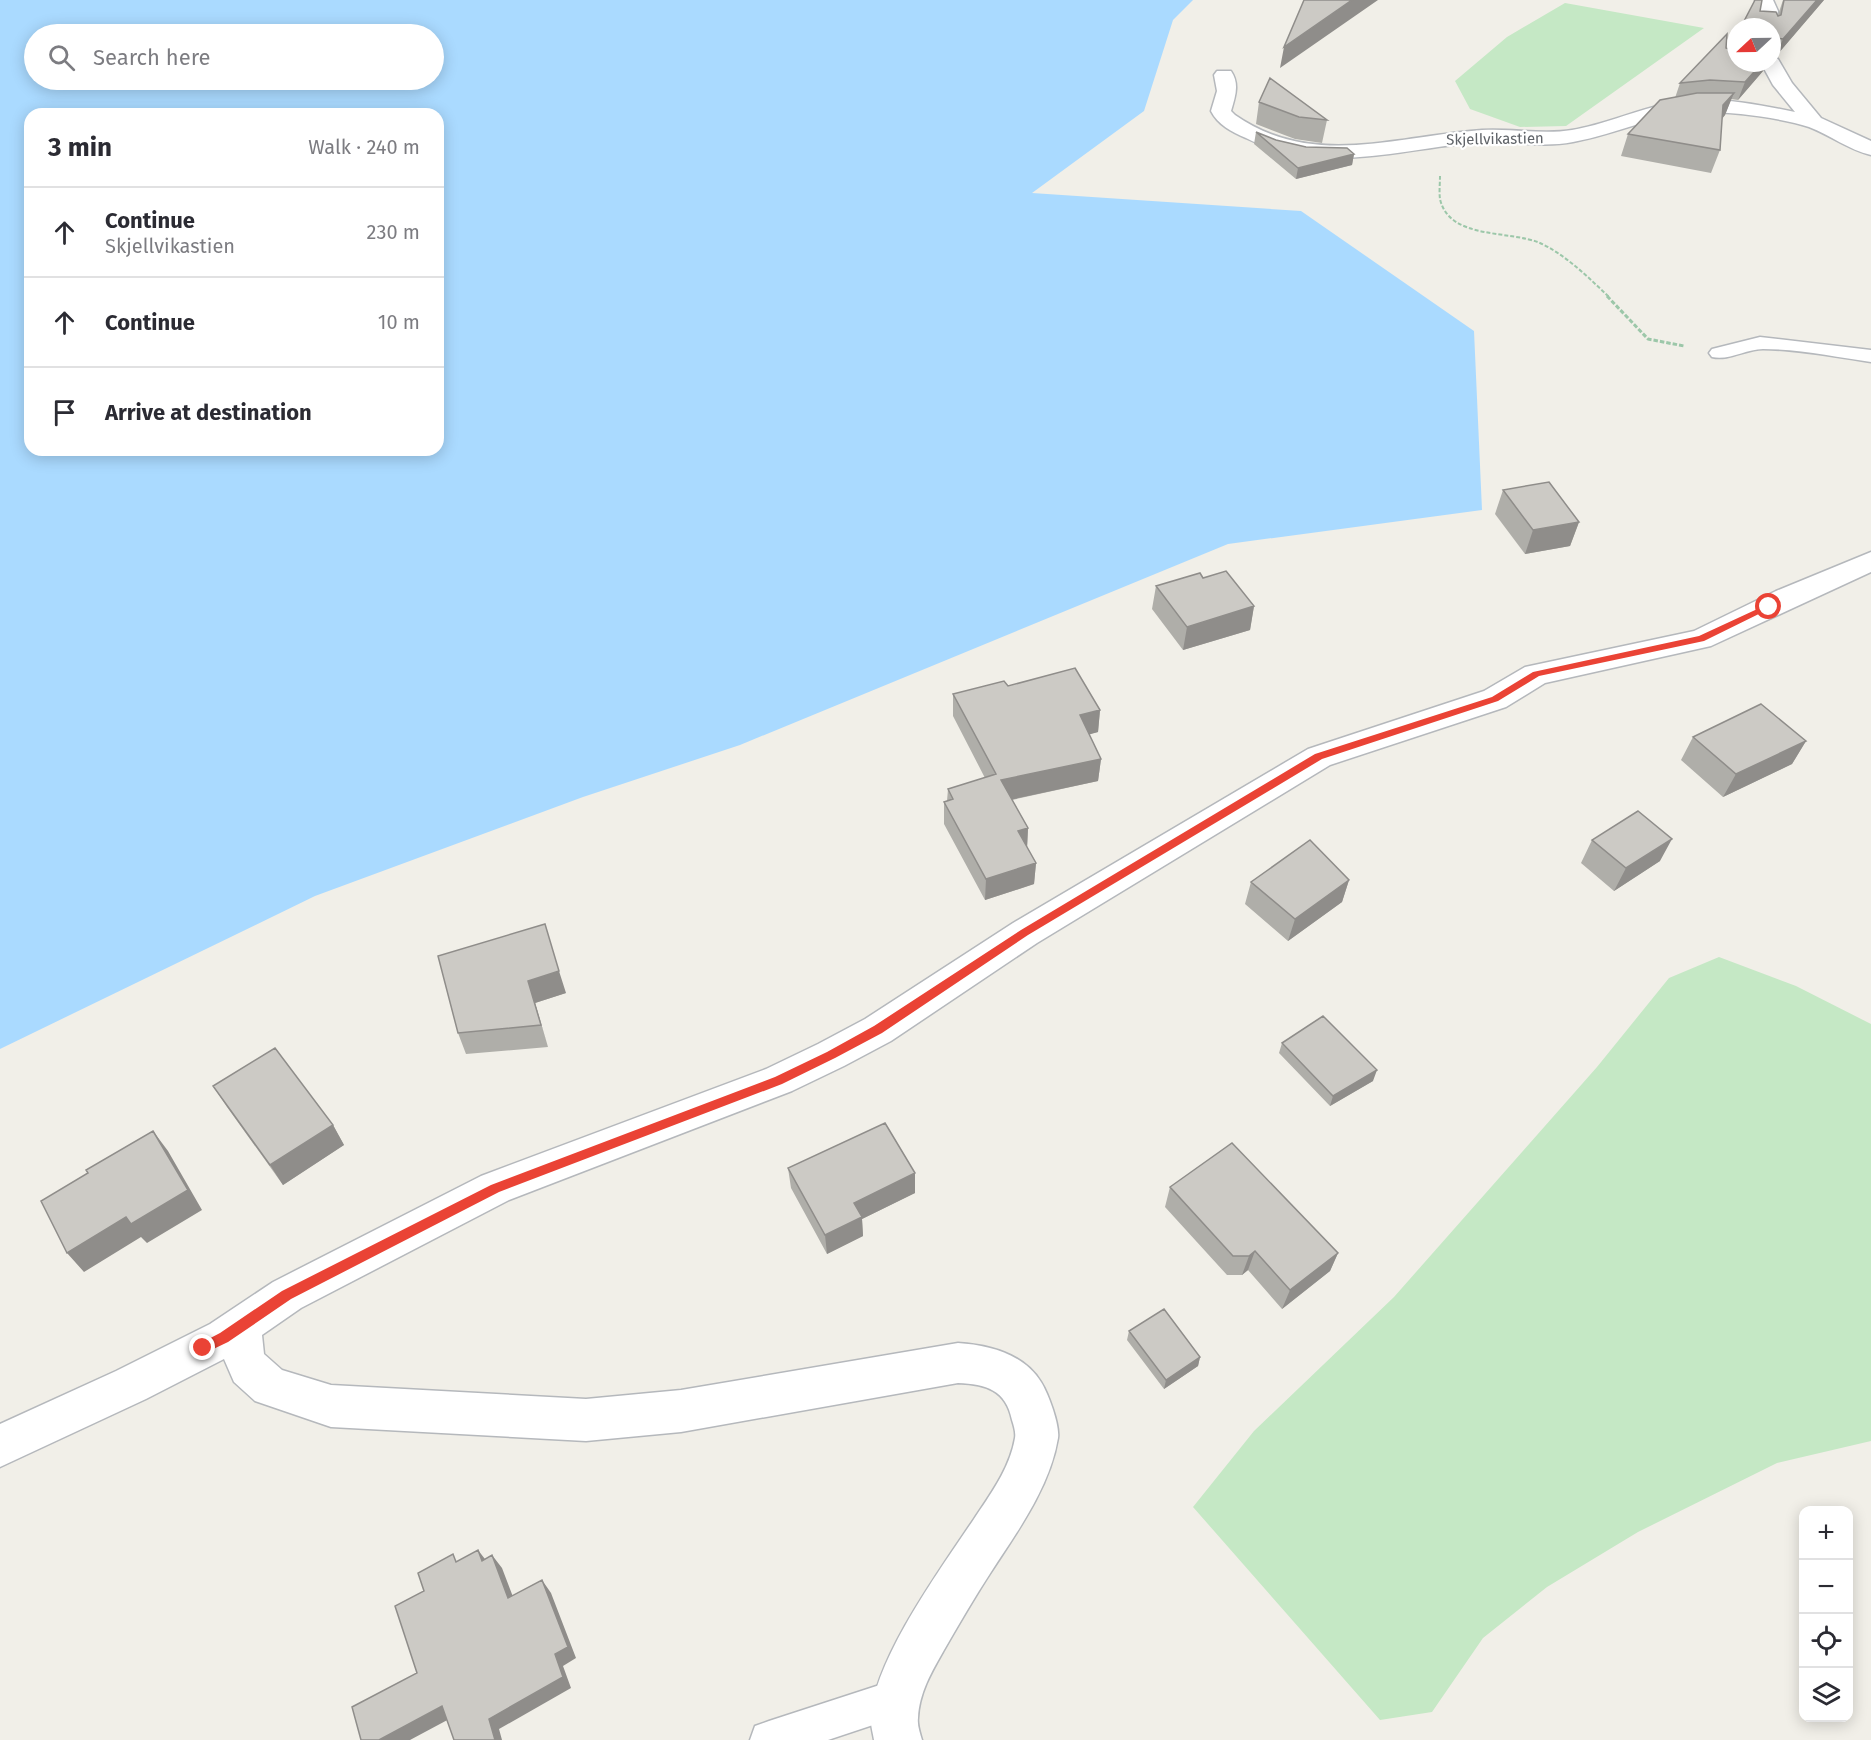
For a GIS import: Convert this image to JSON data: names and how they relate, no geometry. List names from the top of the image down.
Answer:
{
  "streets": {
    "street": ["Skjellvikastien"]
  },
  "north": "left",
  "page": {
    "search": "Search here",
    "heading": ["3 min", "Walk · 240 m"],
    "list": [
      ["Continue", "Skjellvikastien", "230 m"],
      ["Continue", "10 m"],
      "Arrive at destination"
    ],
    "map_buttons": ["+", "−"]
  }
}
